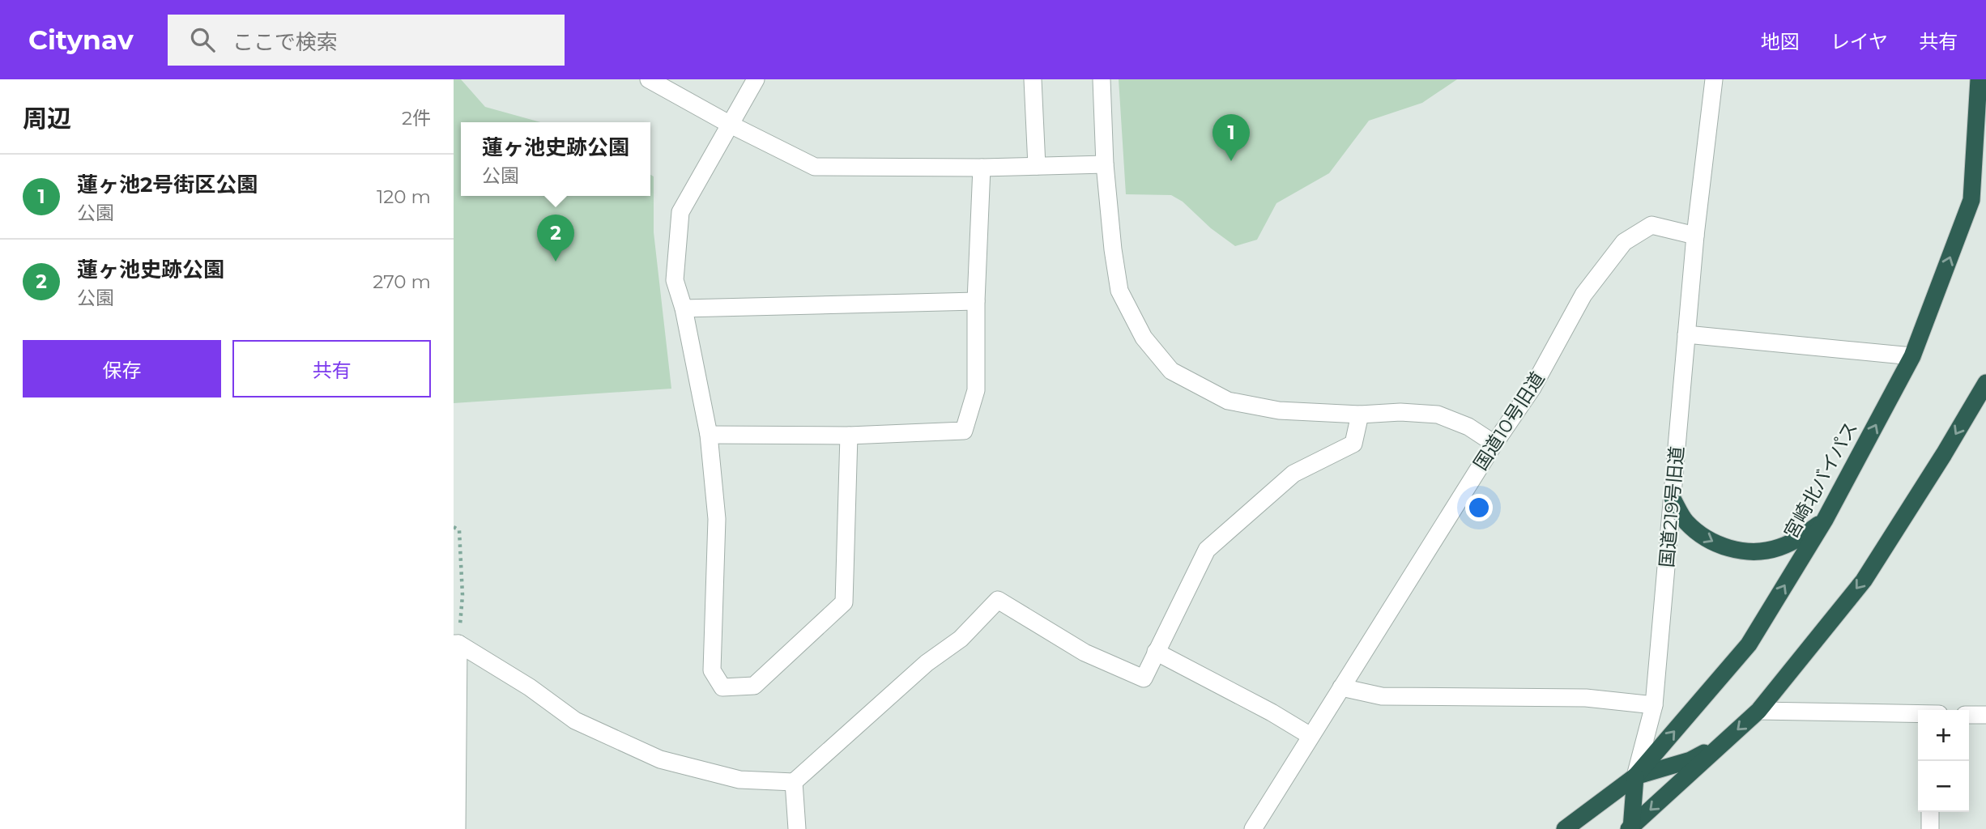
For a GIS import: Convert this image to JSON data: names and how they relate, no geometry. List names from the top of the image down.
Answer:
{
  "streets": {
    "highway": ["宮崎北バイパス"],
    "street": ["国道10号旧道", "国道219号旧道"]
  },
  "crossings": [
    ["国道10号旧道", "国道219号旧道"],
    ["宮崎北バイパス", "国道219号旧道"]
  ],
  "page": {
    "header": "Citynav",
    "search": "ここで検索",
    "nav": ["地図", "レイヤ", "共有"],
    "heading": ["周辺", "2件"],
    "pins": ["1", "2"],
    "popup": ["蓮ヶ池史跡公園", "公園"],
    "list": [
      {
        "mark": "1",
        "name": "蓮ヶ池2号街区公園",
        "note": "公園",
        "value": "120 m"
      },
      {
        "mark": "2",
        "name": "蓮ヶ池史跡公園",
        "note": "公園",
        "value": "270 m"
      }
    ],
    "buttons": ["保存", "共有"],
    "map_buttons": ["+", "−"]
  }
}
